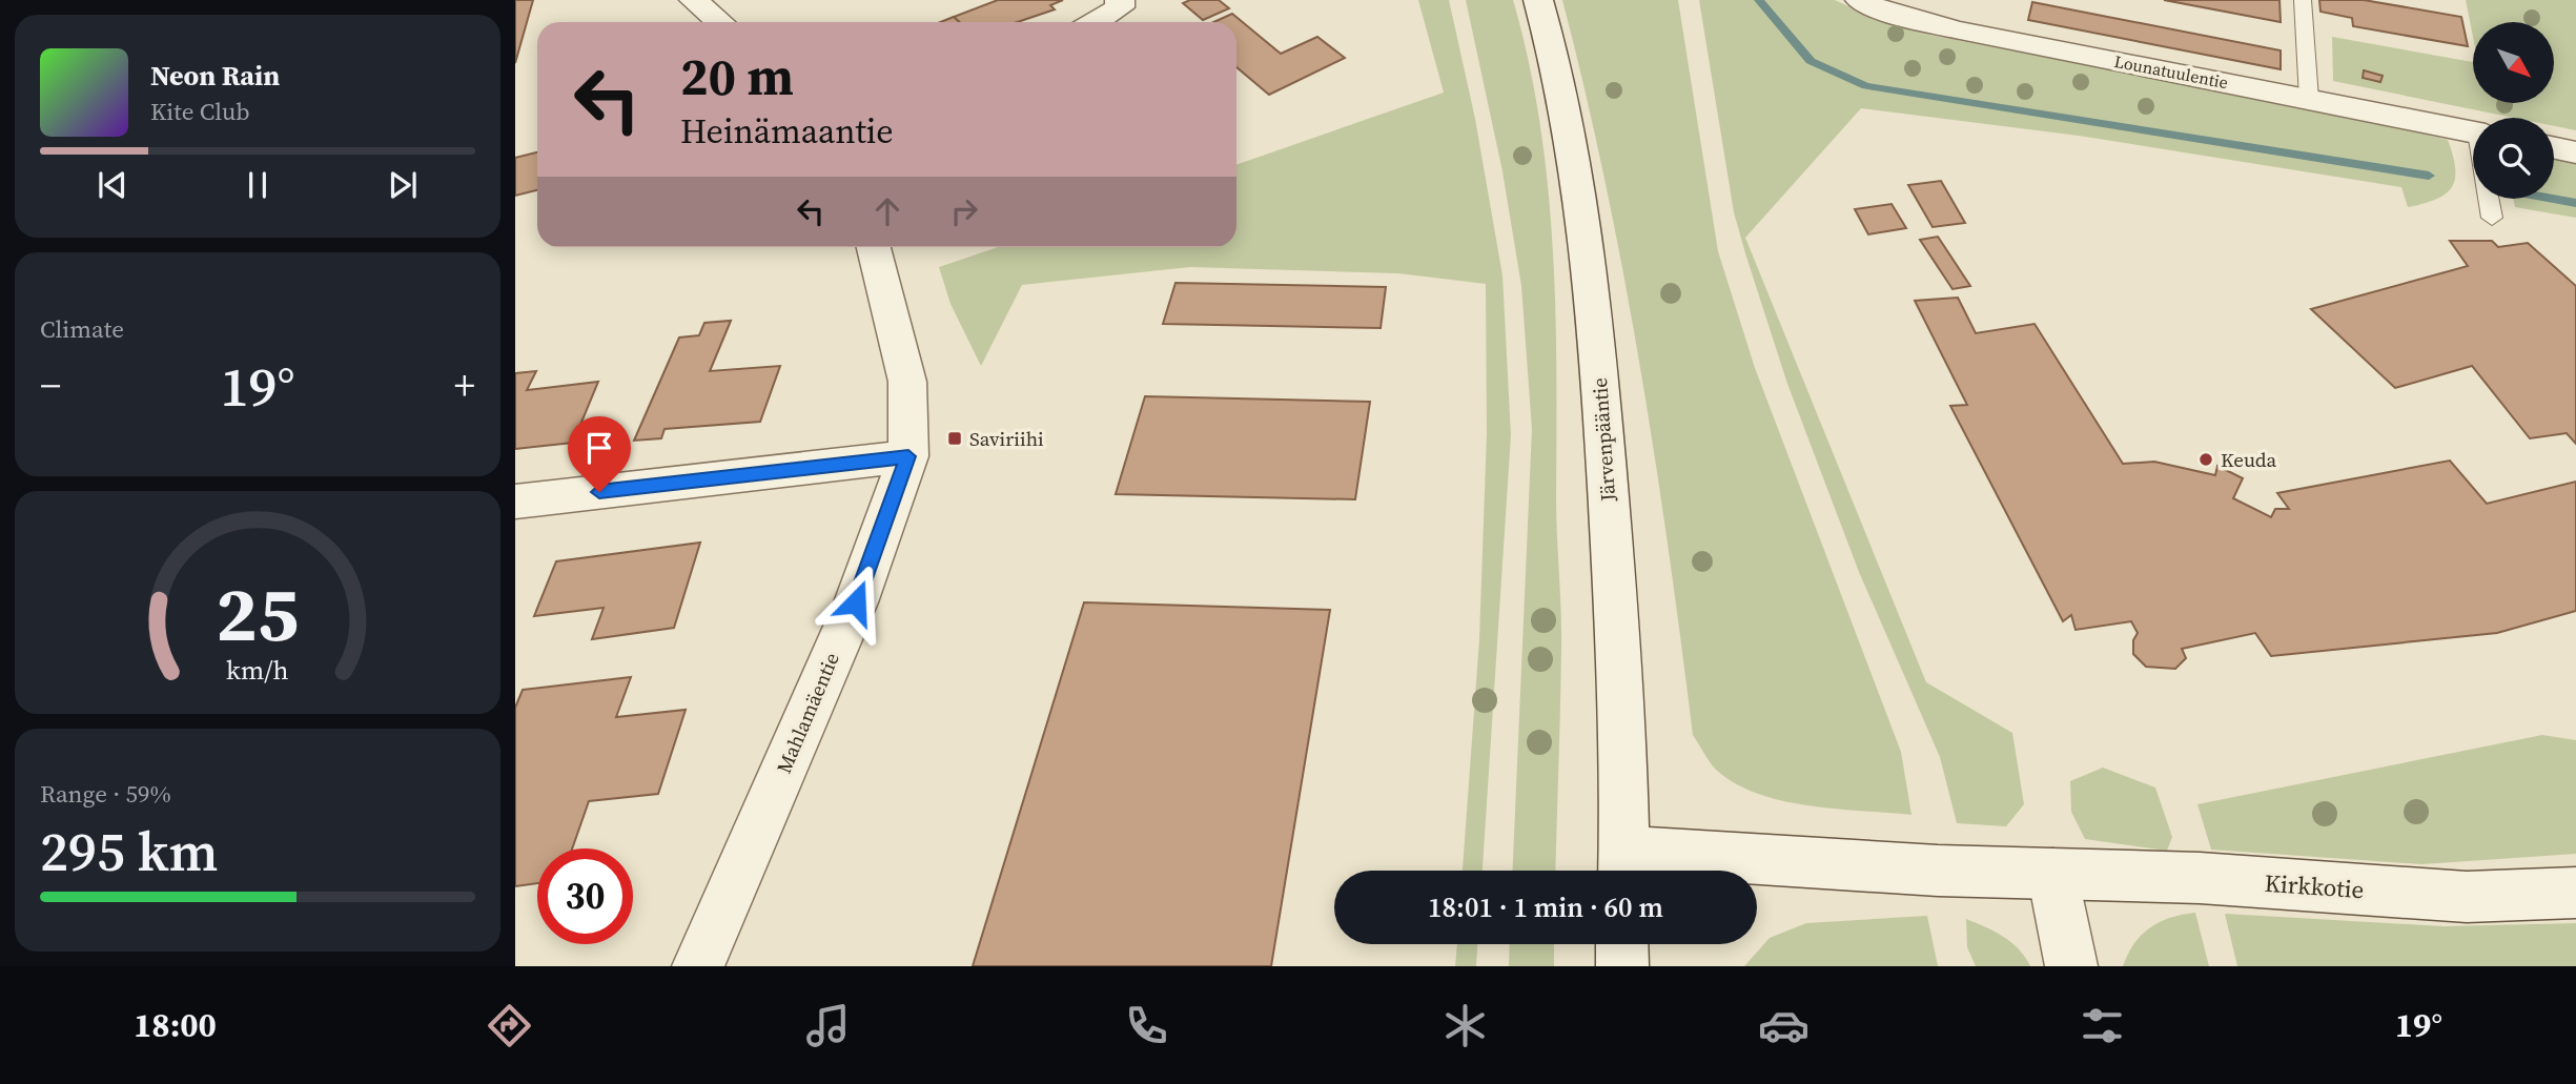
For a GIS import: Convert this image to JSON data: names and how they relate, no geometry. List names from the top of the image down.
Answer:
{
  "streets": {
    "street": [
      "Lounatuulentie",
      "Järvenpääntie",
      "Mahlamäentie",
      "Kirkkotie"
    ]
  },
  "crossings": [
    ["Järvenpääntie", "Kirkkotie"]
  ],
  "places": {
    "transit": ["Saviriihi"],
    "other": ["Keuda"]
  },
  "north": "bottom right",
  "page": {
    "turn": ["20 m", "Heinämaantie"],
    "song": ["Neon Rain", "Kite Club"],
    "tile": [
      "Climate",
      ["Range · 59%", "295 km"]
    ],
    "heat": ["−", "19°", "+"],
    "limit": "30",
    "trip": "18:01 · 1 min · 60 m",
    "tabs": ["18:00", "19°"],
    "gauge": ["25", "km/h"]
  }
}
